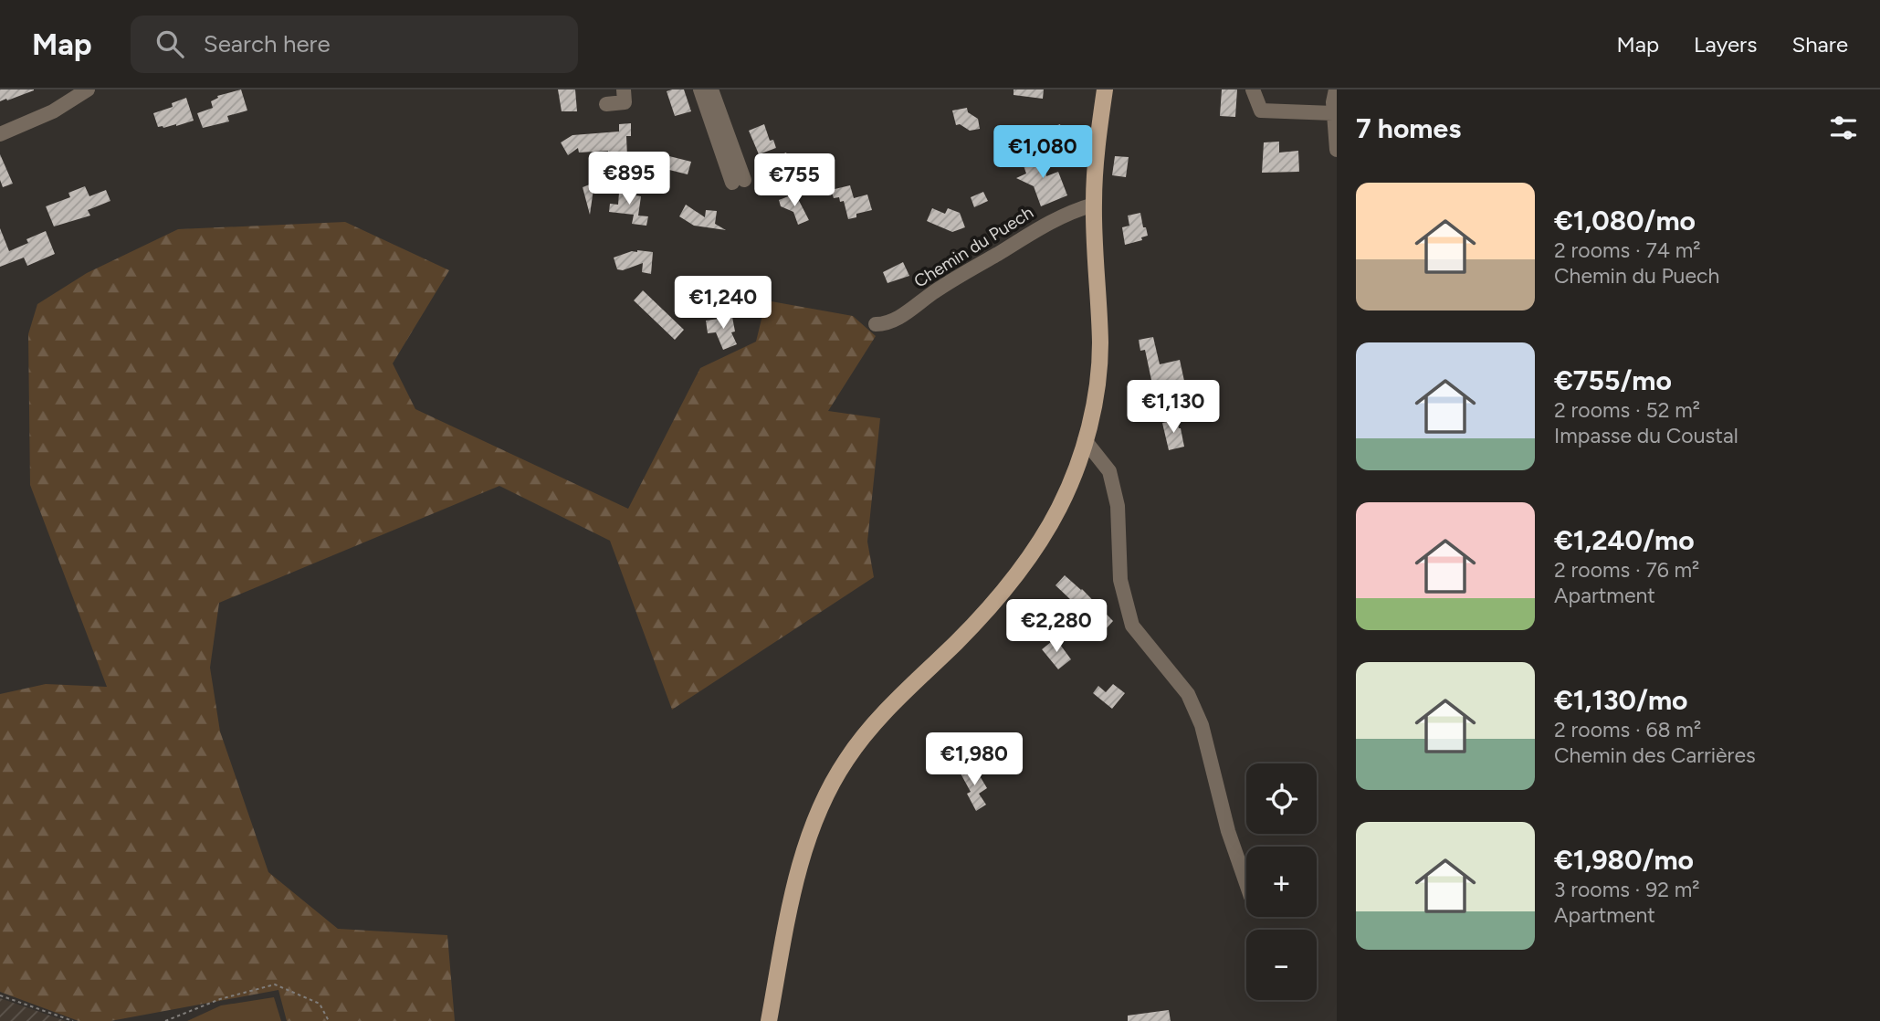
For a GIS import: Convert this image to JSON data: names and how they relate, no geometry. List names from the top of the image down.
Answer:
{
  "streets": {
    "street": ["Chemin du Puech"]
  },
  "page": {
    "header": "Map",
    "search": "Search here",
    "nav": ["Map", "Layers", "Share"],
    "heading": "7 homes",
    "price": [
      "€1,080",
      "€895",
      "€755",
      "€1,240",
      "€1,130",
      "€2,280",
      "€1,980"
    ],
    "list": [
      {
        "name": "€1,080/mo",
        "note": "2 rooms · 74 m² · Chemin du Puech"
      },
      {
        "name": "€755/mo",
        "note": "2 rooms · 52 m² · Impasse du Coustal"
      },
      {
        "name": "€1,240/mo",
        "note": "2 rooms · 76 m² · Apartment"
      },
      {
        "name": "€1,130/mo",
        "note": "2 rooms · 68 m² · Chemin des Carrières"
      },
      {
        "name": "€1,980/mo",
        "note": "3 rooms · 92 m² · Apartment"
      }
    ],
    "map_buttons": ["+", "−"]
  }
}
